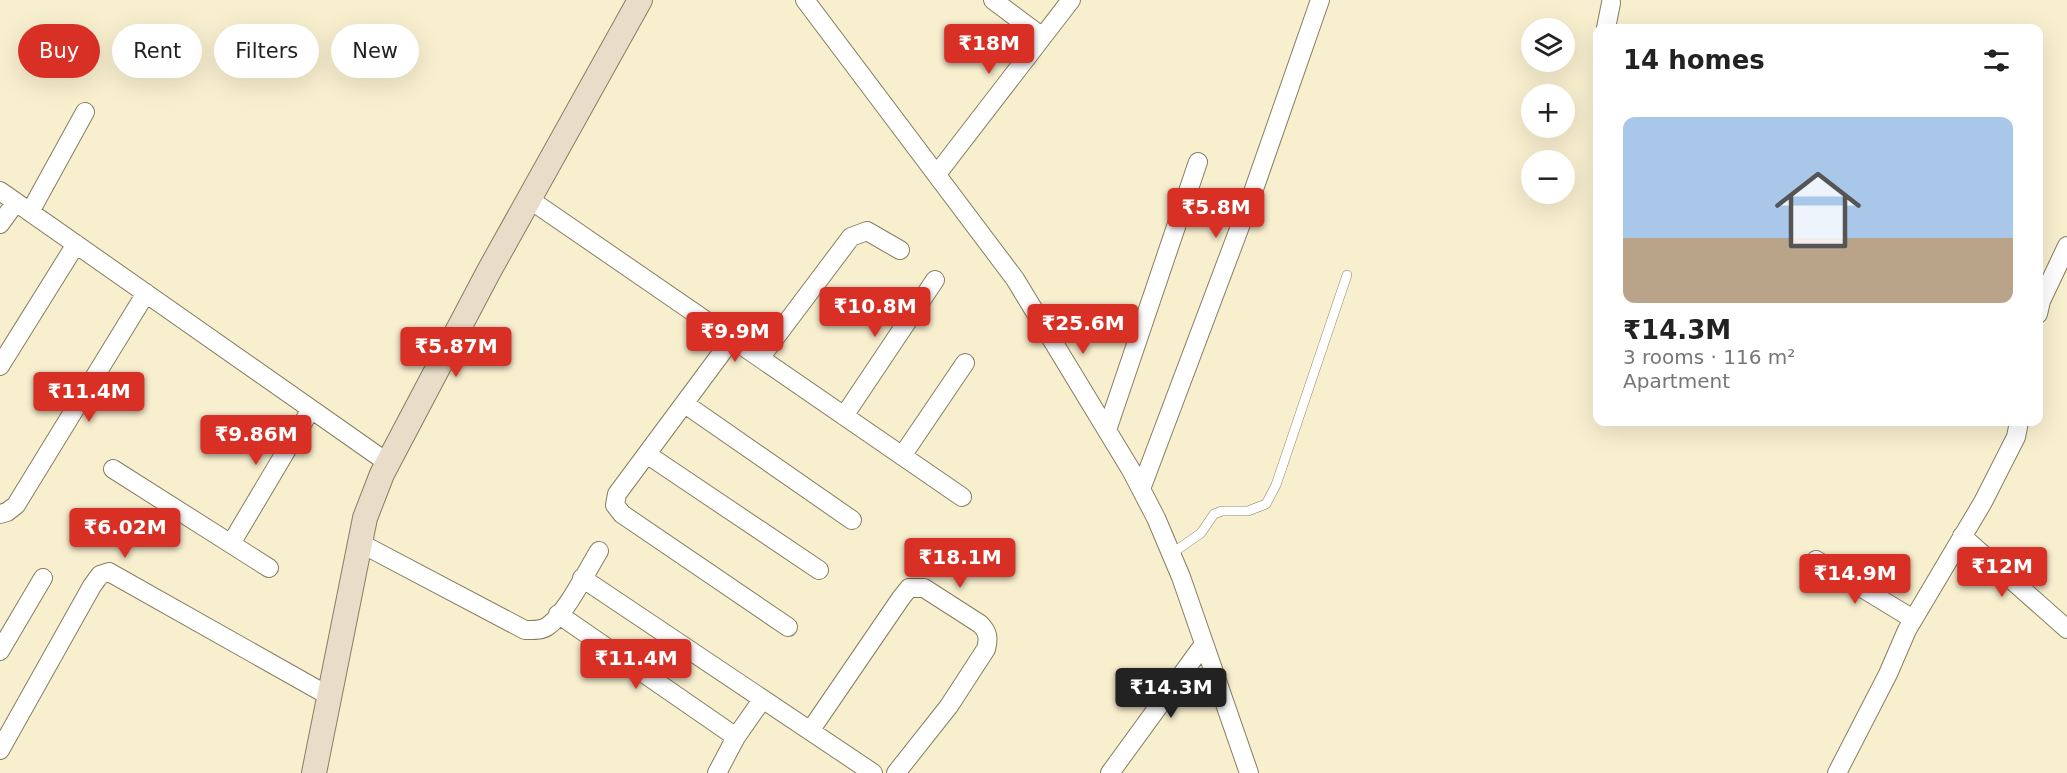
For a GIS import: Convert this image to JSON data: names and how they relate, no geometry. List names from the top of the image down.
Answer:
{
  "page": {
    "map_buttons": ["+", "−"],
    "price": [
      "₹18M",
      "₹5.8M",
      "₹10.8M",
      "₹25.6M",
      "₹9.9M",
      "₹5.87M",
      "₹11.4M",
      "₹9.86M",
      "₹6.02M",
      "₹18.1M",
      "₹12M",
      "₹14.9M",
      "₹11.4M",
      "₹14.3M"
    ],
    "chip": [
      "Buy",
      "Rent",
      "Filters",
      "New"
    ],
    "heading": "14 homes",
    "list": [
      {
        "name": "₹14.3M",
        "note": "3 rooms · 116 m² · Apartment"
      }
    ]
  }
}
